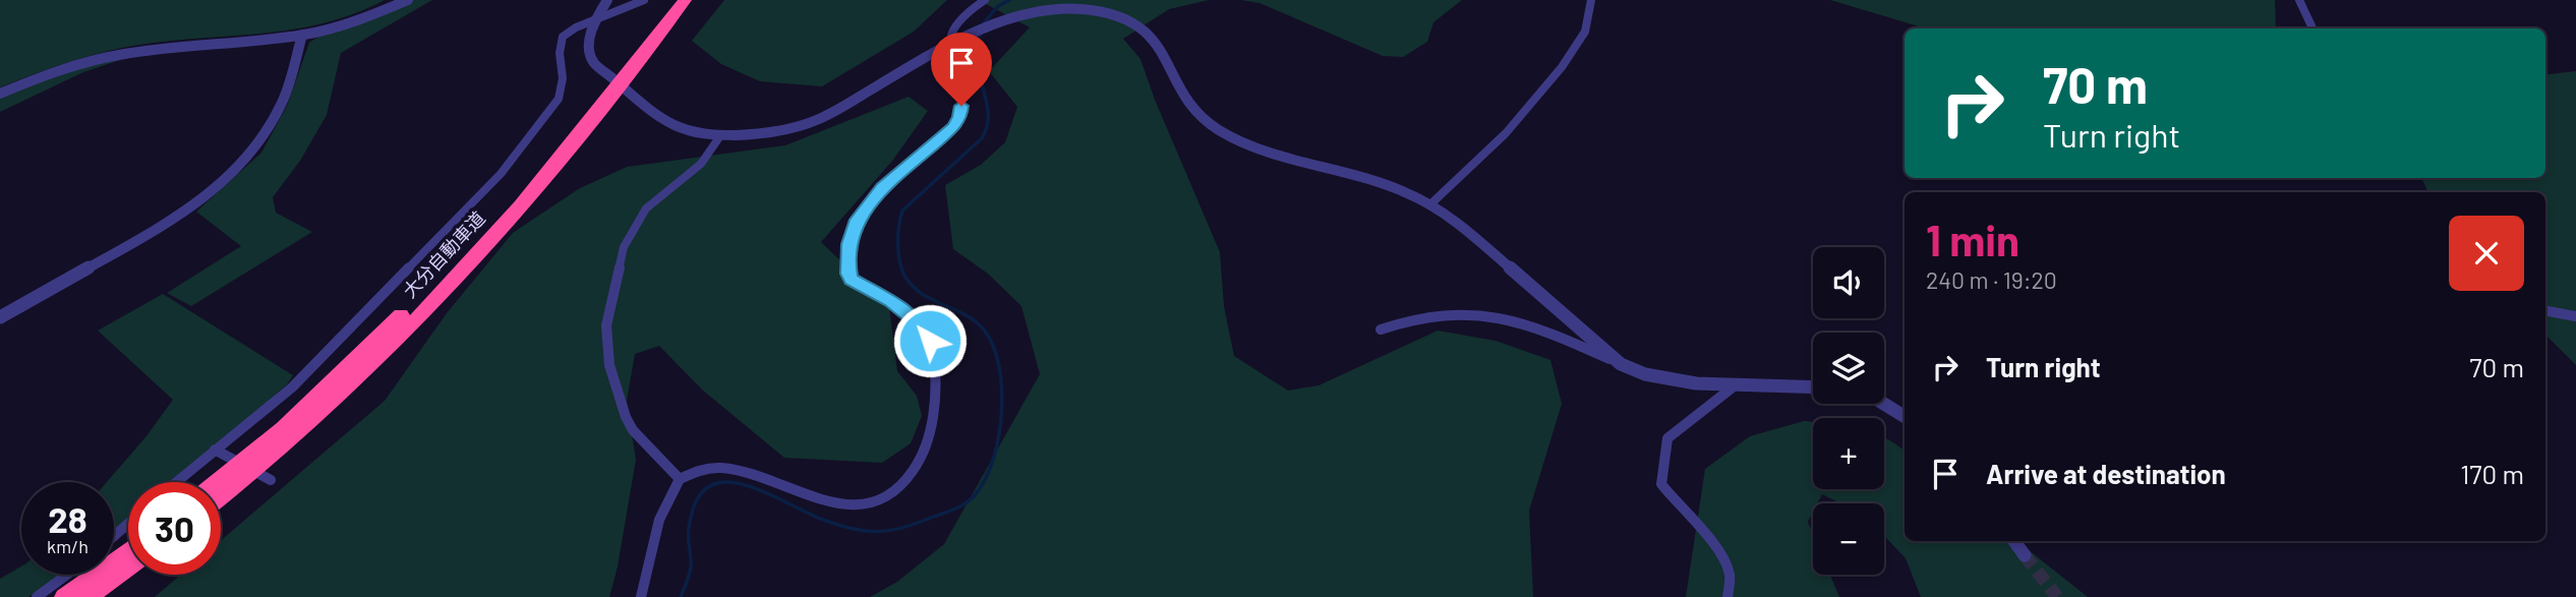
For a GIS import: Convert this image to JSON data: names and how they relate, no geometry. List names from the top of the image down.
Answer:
{
  "streets": {
    "highway": ["大分自動車道"]
  },
  "page": {
    "turn": ["70 m", "Turn right"],
    "heading": ["1 min", "240 m · 19:20"],
    "map_buttons": ["+", "−"],
    "list": [
      {
        "name": "Turn right",
        "value": "70 m"
      },
      {
        "name": "Arrive at destination",
        "value": "170 m"
      }
    ],
    "speed": "28 km/h",
    "limit": "30"
  }
}
